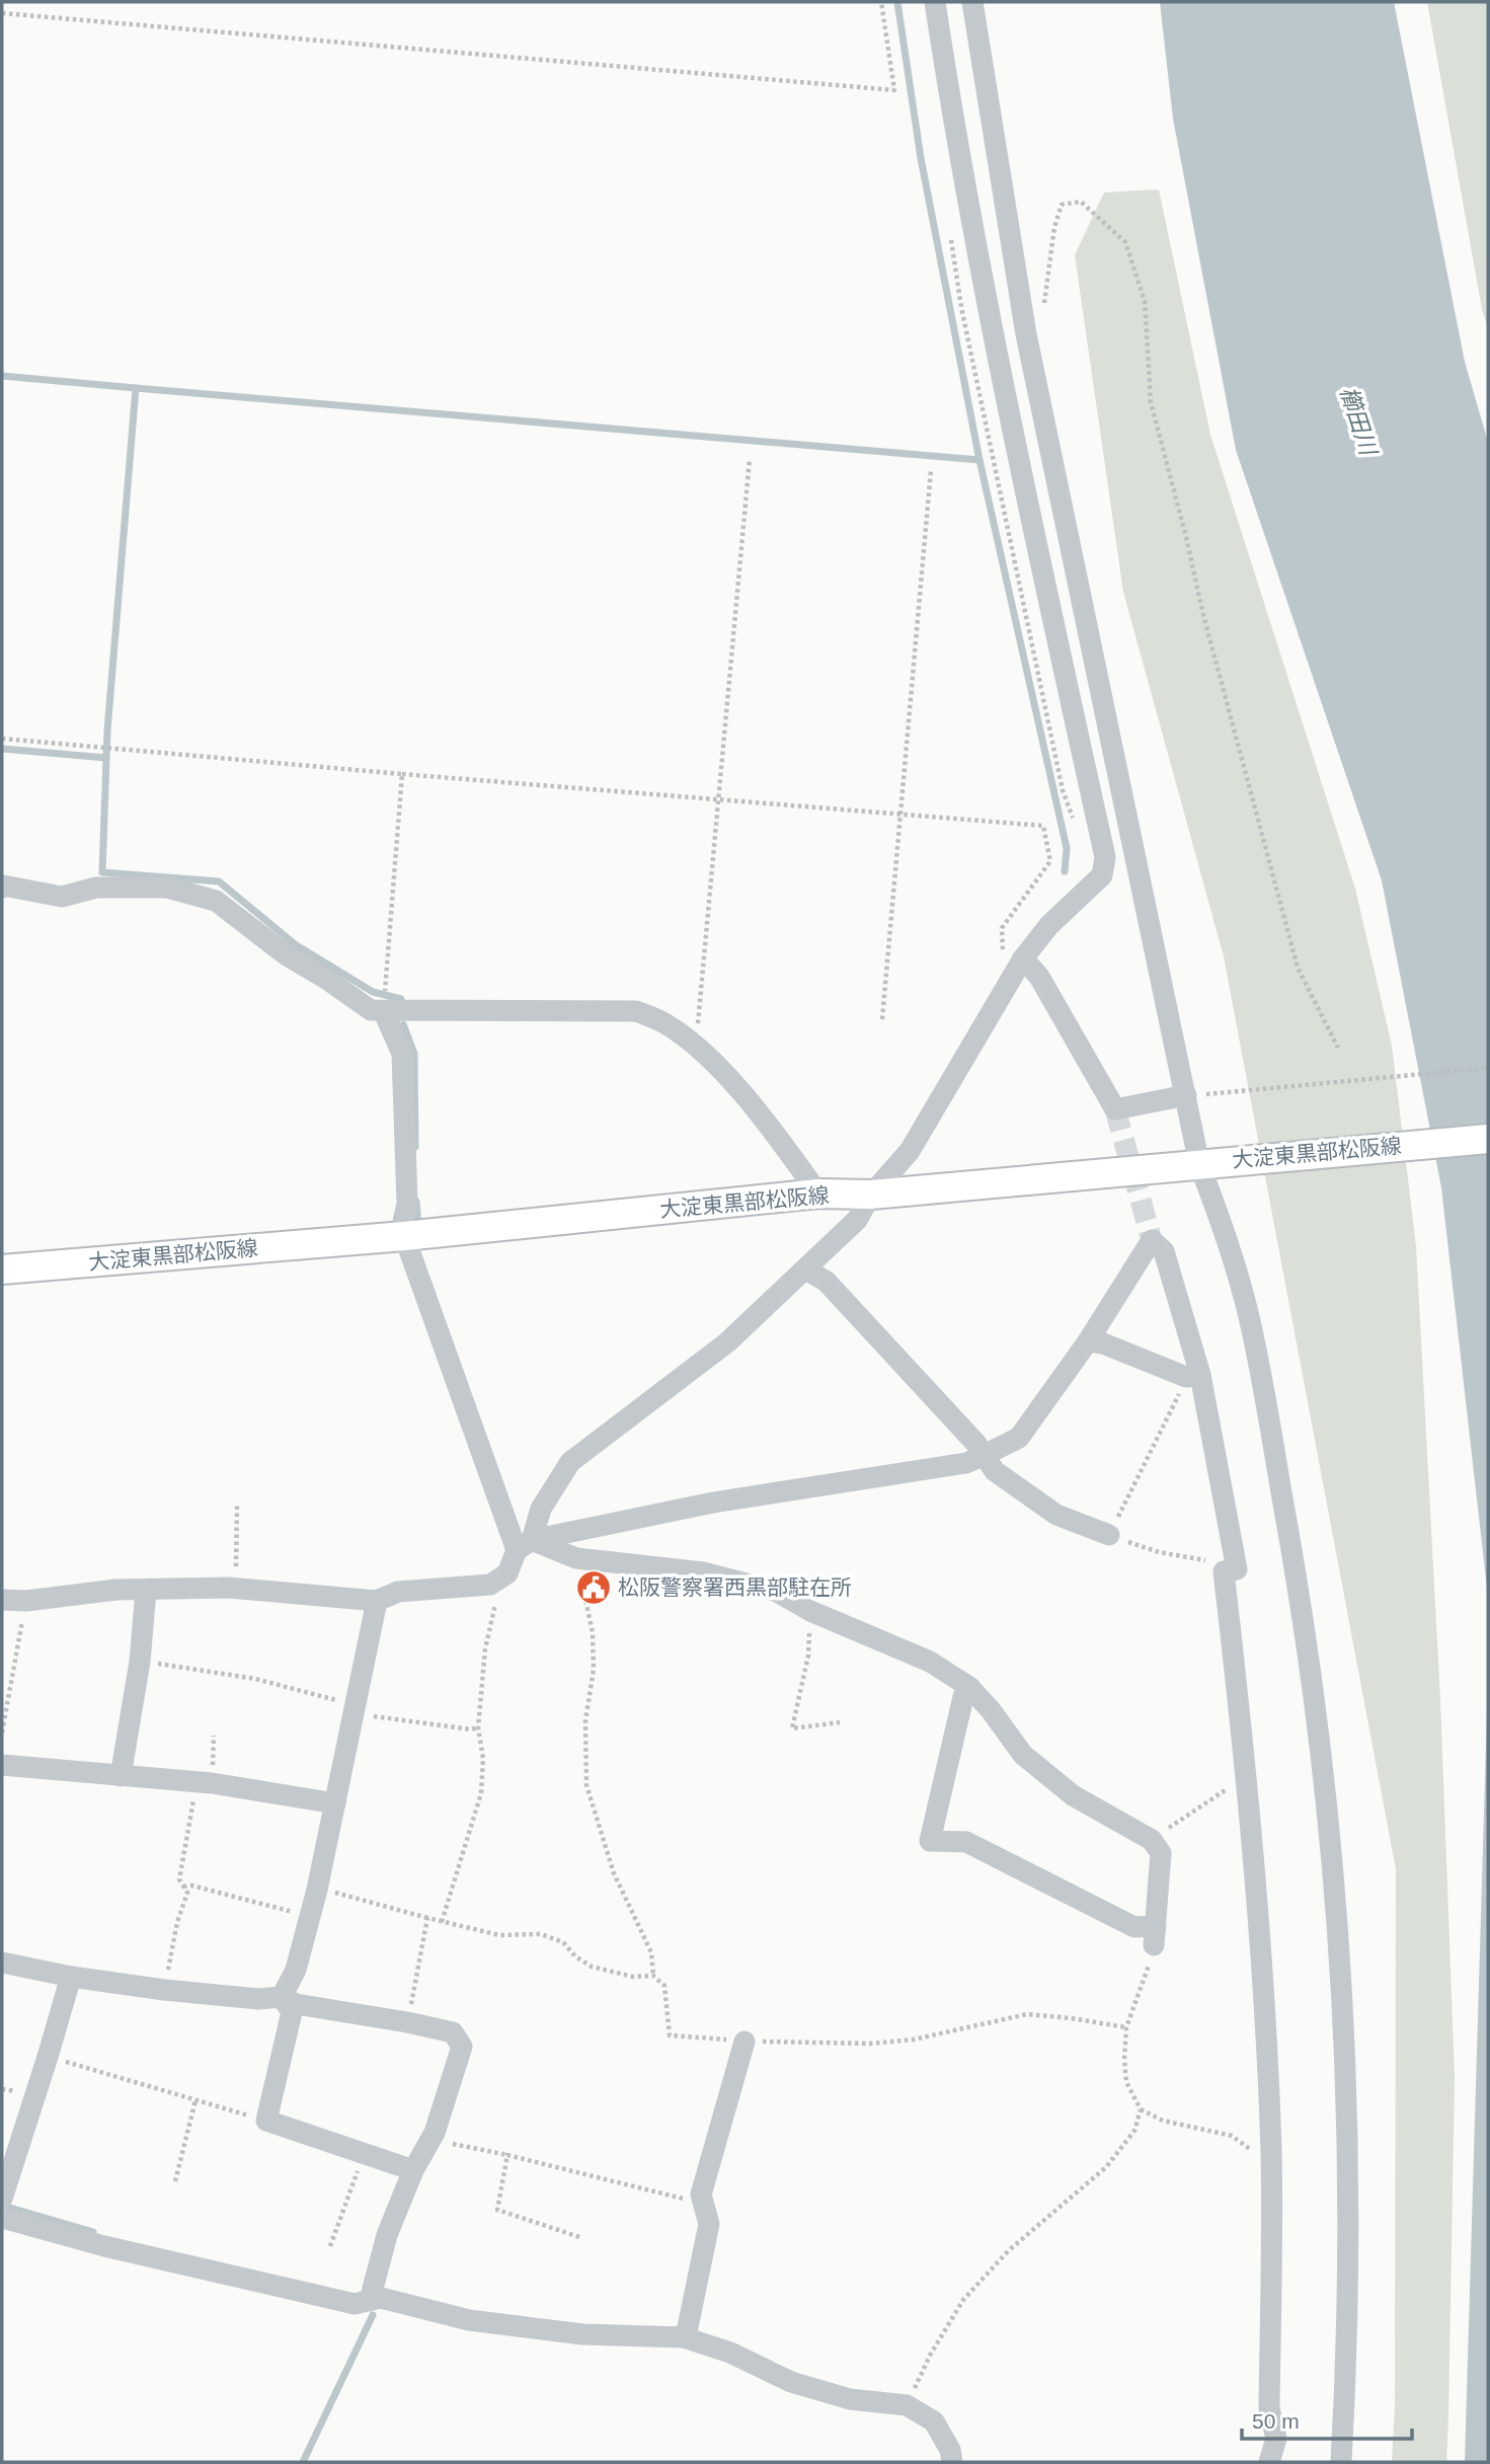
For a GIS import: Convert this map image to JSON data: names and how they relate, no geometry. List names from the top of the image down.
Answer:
{
  "streets": {
    "main road": ["大淀東黒部松阪線"]
  },
  "water": ["櫛田川"],
  "places": {
    "public building": ["松阪警察署西黒部駐在所"]
  },
  "scale_bar": "50 m"
}
